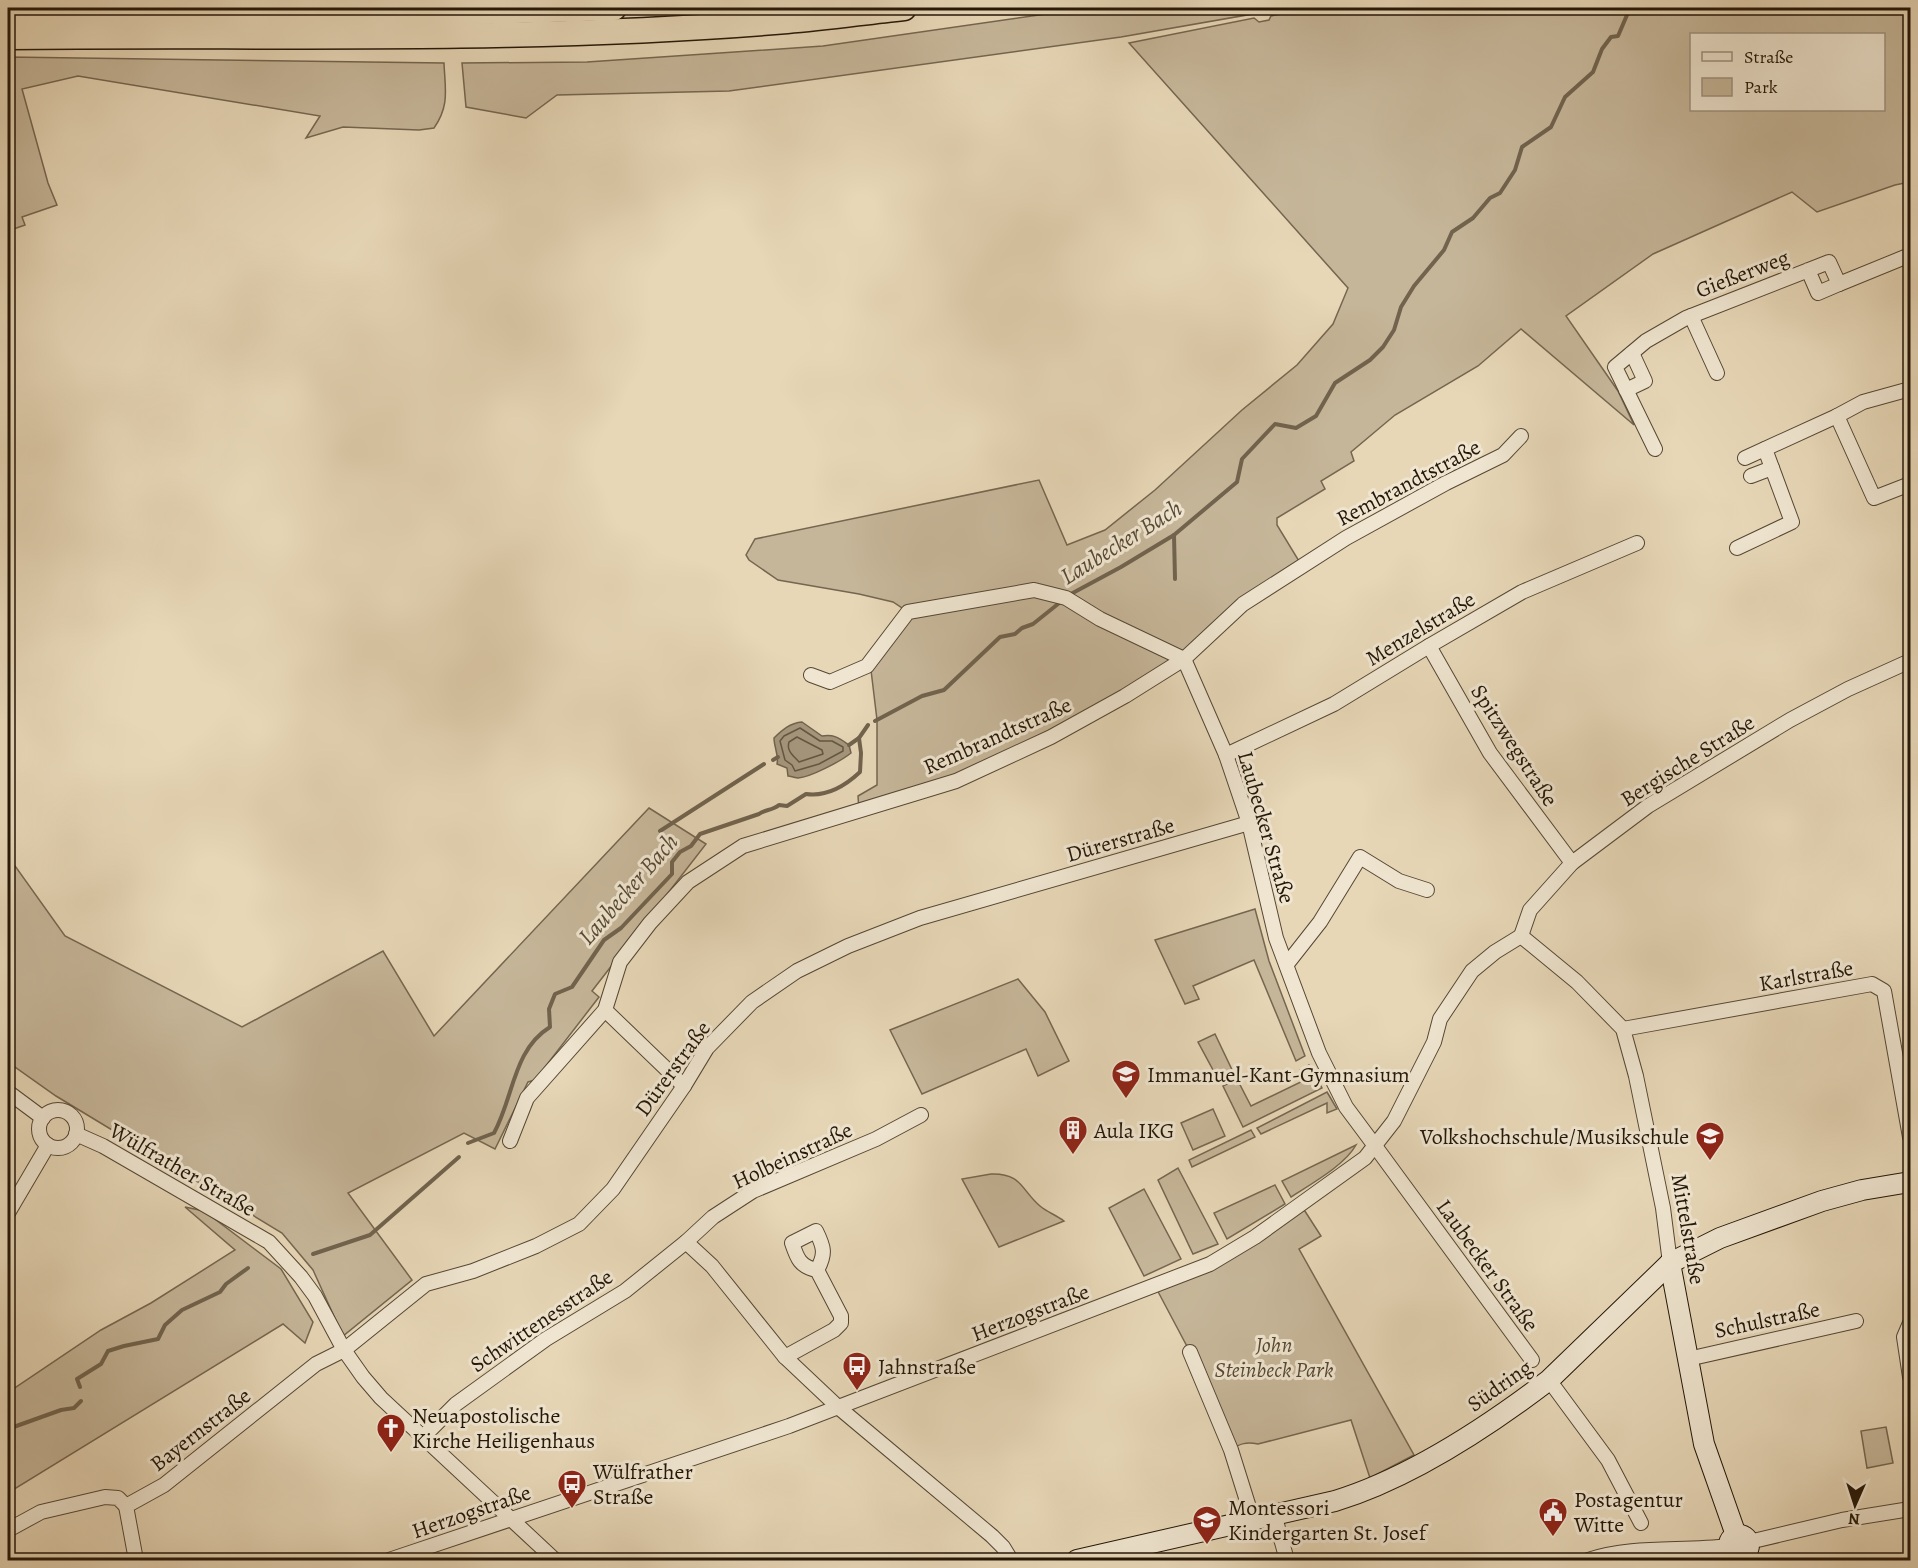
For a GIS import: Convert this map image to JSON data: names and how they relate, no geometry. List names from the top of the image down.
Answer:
{
  "streets": {
    "street": [
      "Gießerweg",
      "Rembrandtstraße",
      "Menzelstraße",
      "Spitzwegstraße",
      "Bergische Straße",
      "Laubecker Straße",
      "Dürerstraße",
      "Karlstraße",
      "Holbeinstraße",
      "Wülfrather Straße",
      "Mittelstraße",
      "Herzogstraße",
      "Schulstraße",
      "Schwittenesstraße",
      "Südring",
      "Bayernstraße"
    ]
  },
  "crossings": [
    ["Rembrandtstraße", "Laubecker Straße"],
    ["Menzelstraße", "Spitzwegstraße"],
    ["Menzelstraße", "Laubecker Straße"],
    ["Spitzwegstraße", "Bergische Straße"],
    ["Bergische Straße", "Mittelstraße"],
    ["Bergische Straße", "Herzogstraße"],
    ["Laubecker Straße", "Dürerstraße"],
    ["Laubecker Straße", "Herzogstraße"],
    ["Dürerstraße", "Wülfrather Straße"],
    ["Dürerstraße", "Bayernstraße"],
    ["Karlstraße", "Mittelstraße"],
    ["Holbeinstraße", "Schwittenesstraße"],
    ["Wülfrather Straße", "Herzogstraße"],
    ["Wülfrather Straße", "Schwittenesstraße"],
    ["Wülfrather Straße", "Bayernstraße"],
    ["Mittelstraße", "Herzogstraße"],
    ["Mittelstraße", "Schulstraße"],
    ["Mittelstraße", "Südring"]
  ],
  "water": ["Laubecker Bach"],
  "parks": ["John Steinbeck Park"],
  "places": {
    "school or university": ["Immanuel-Kant-Gymnasium", "Volkshochschule/Musikschule", "Montessori Kindergarten St. Josef"],
    "building": ["Aula IKG"],
    "bus stop": ["Jahnstraße", "Wülfrather Straße"],
    "church": ["Neuapostolische Kirche Heiligenhaus"],
    "public building": ["Postagentur Witte"]
  },
  "legend": ["Straße", "Park"],
  "north": "bottom"
}
